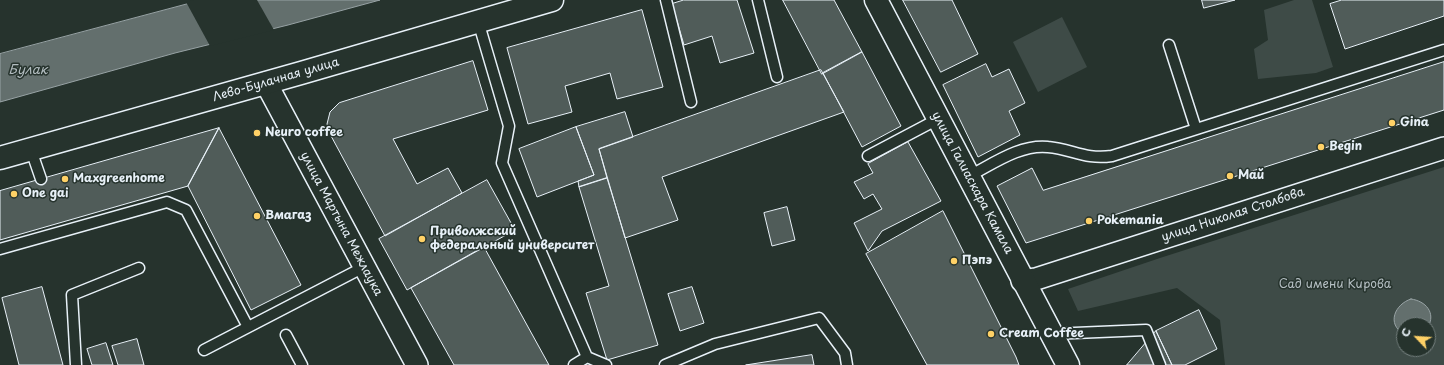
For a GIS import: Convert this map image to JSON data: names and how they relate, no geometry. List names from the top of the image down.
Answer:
{
  "streets": {
    "main road": ["Лево-Булачная улица", "улица Галиаскара Камала"],
    "street": ["улица Николая Столбова", "улица Мартына Межлаука"]
  },
  "crossings": [
    ["Лево-Булачная улица", "улица Мартына Межлаука"],
    ["улица Галиаскара Камала", "улица Николая Столбова"]
  ],
  "water": ["Булак"],
  "parks": ["Сад имени Кирова"],
  "places": [
    "Gina",
    "Neuro coffee",
    "Begin",
    "Май",
    "Maxgreenhome",
    "One gai",
    "Вмагаз",
    "Pokemania",
    "Приволжский федеральный университет",
    "Пэпэ",
    "Cream Coffee"
  ],
  "north": "top left"
}
